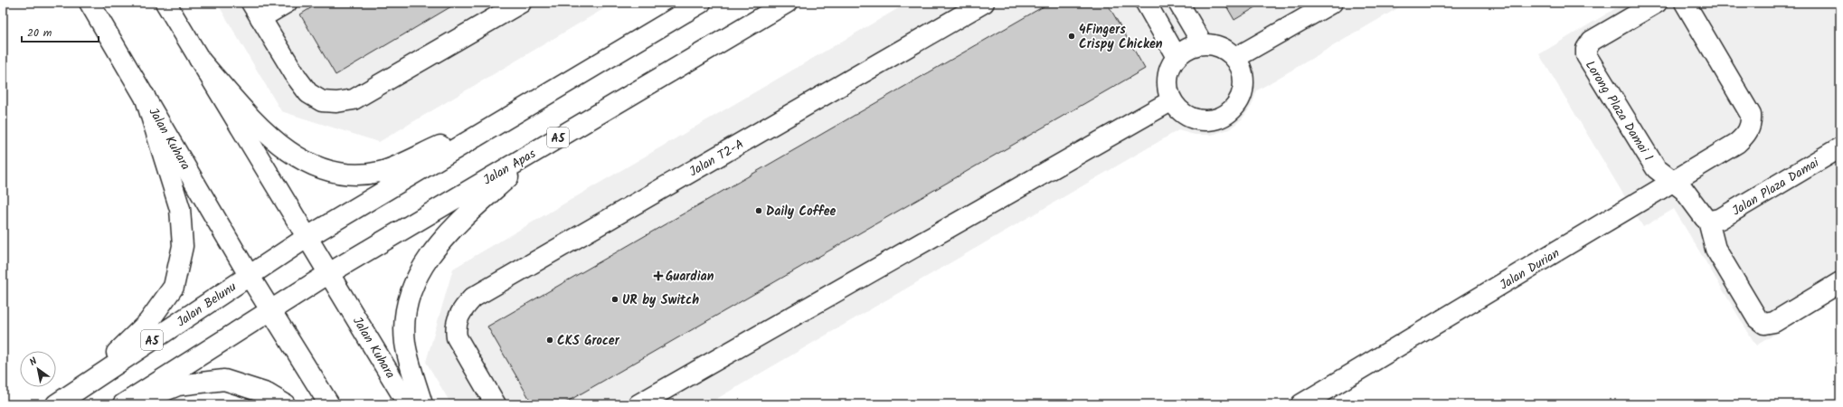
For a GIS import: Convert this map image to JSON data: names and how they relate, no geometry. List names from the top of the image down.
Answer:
{
  "streets": {
    "main road": [
      "Lorong Plaza Damai 1",
      "A5",
      "Jalan Kuhara",
      "Jalan T2-A",
      "Jalan Apas",
      "Jalan Plaza Damai",
      "Jalan Durian",
      "Jalan Belunu"
    ]
  },
  "crossings": [
    ["Lorong Plaza Damai 1", "Jalan Durian"],
    ["A5", "Jalan Kuhara"],
    ["A5", "Jalan Apas"],
    ["A5", "Jalan Belunu"],
    ["Jalan Kuhara", "Jalan Apas"],
    ["Jalan Kuhara", "Jalan Belunu"]
  ],
  "places": {
    "other": [
      "4Fingers Crispy Chicken",
      "Daily Coffee",
      "UR by Switch",
      "CKS Grocer"
    ],
    "health": ["Guardian"]
  },
  "scale_bar": "20 m",
  "north": "top left"
}
